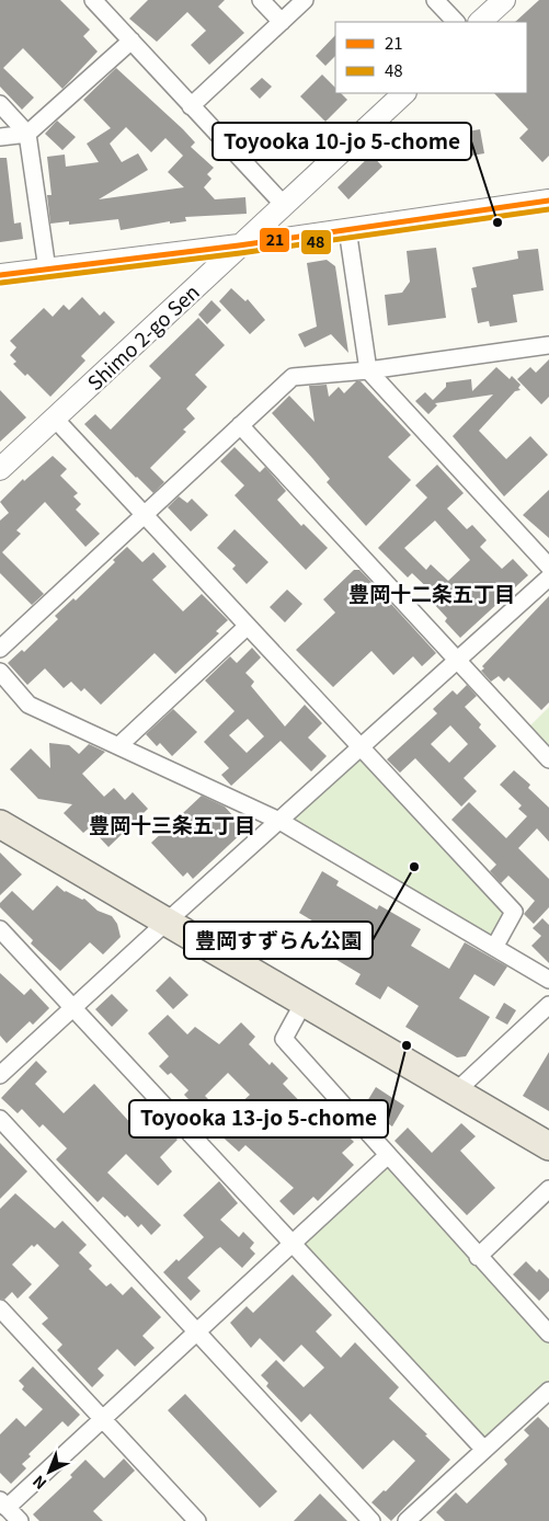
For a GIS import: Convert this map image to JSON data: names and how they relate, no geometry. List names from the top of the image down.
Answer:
{
  "streets": {
    "street": ["Shimo 2-go Sen"]
  },
  "districts": ["豊岡十二条五丁目", "豊岡十三条五丁目"],
  "places": ["Toyooka 10-jo 5-chome", "豊岡すずらん公園", "Toyooka 13-jo 5-chome"],
  "lines": ["transit line 21", "transit line 48"],
  "legend": ["21", "48"],
  "north": "bottom left"
}
